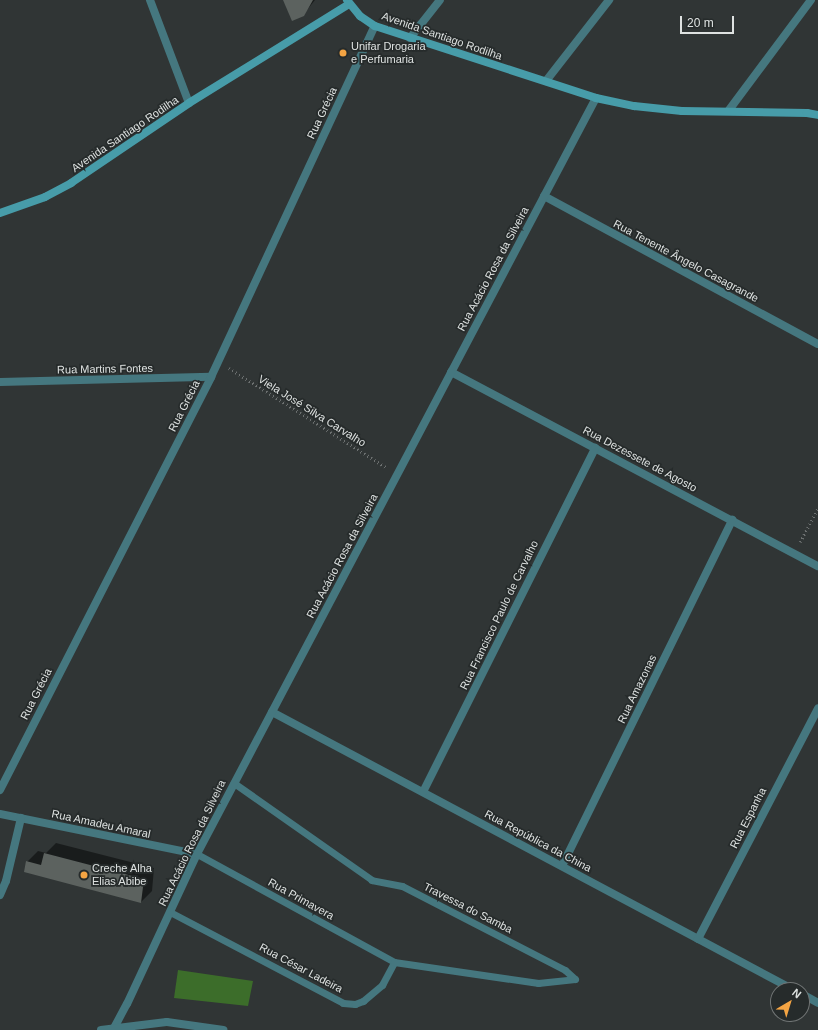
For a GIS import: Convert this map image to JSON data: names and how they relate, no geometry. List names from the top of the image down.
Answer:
{
  "streets": {
    "main road": ["Avenida Santiago Rodilha"],
    "street": [
      "Rua Grécia",
      "Rua Tenente Ângelo Casagrande",
      "Rua Acácio Rosa da Silveira",
      "Rua Martins Fontes",
      "Rua Dezessete de Agosto",
      "Rua Francisco Paulo de Carvalho",
      "Rua Amazonas",
      "Rua Espanha",
      "Rua Amadeu Amaral",
      "Rua República da China"
    ],
    "lane": ["Rua Primavera", "Travessa do Samba", "Rua César Ladeira"],
    "path": ["Viela José Silva Carvalho"]
  },
  "crossings": [
    ["Avenida Santiago Rodilha", "Rua Grécia"],
    ["Avenida Santiago Rodilha", "Rua Acácio Rosa da Silveira"],
    ["Rua Grécia", "Rua Martins Fontes"],
    ["Rua Grécia", "Viela José Silva Carvalho"],
    ["Rua Tenente Ângelo Casagrande", "Rua Acácio Rosa da Silveira"],
    ["Rua Acácio Rosa da Silveira", "Viela José Silva Carvalho"],
    ["Rua Acácio Rosa da Silveira", "Rua Dezessete de Agosto"],
    ["Rua Acácio Rosa da Silveira", "Rua Amadeu Amaral"],
    ["Rua Acácio Rosa da Silveira", "Rua República da China"],
    ["Rua Acácio Rosa da Silveira", "Rua Primavera"],
    ["Rua Acácio Rosa da Silveira", "Travessa do Samba"],
    ["Rua Acácio Rosa da Silveira", "Rua César Ladeira"],
    ["Rua Dezessete de Agosto", "Rua Francisco Paulo de Carvalho"],
    ["Rua Dezessete de Agosto", "Rua Amazonas"],
    ["Rua Francisco Paulo de Carvalho", "Rua República da China"],
    ["Rua Amazonas", "Rua República da China"],
    ["Rua Espanha", "Rua República da China"],
    ["Rua Amadeu Amaral", "Rua Primavera"],
    ["Rua Primavera", "Travessa do Samba"],
    ["Rua Primavera", "Rua César Ladeira"],
    ["Travessa do Samba", "Rua César Ladeira"]
  ],
  "places": ["Unifar Drogaria e Perfumaria", "Creche Alha Elias Abibe"],
  "scale_bar": "20 m",
  "north": "top right"
}
